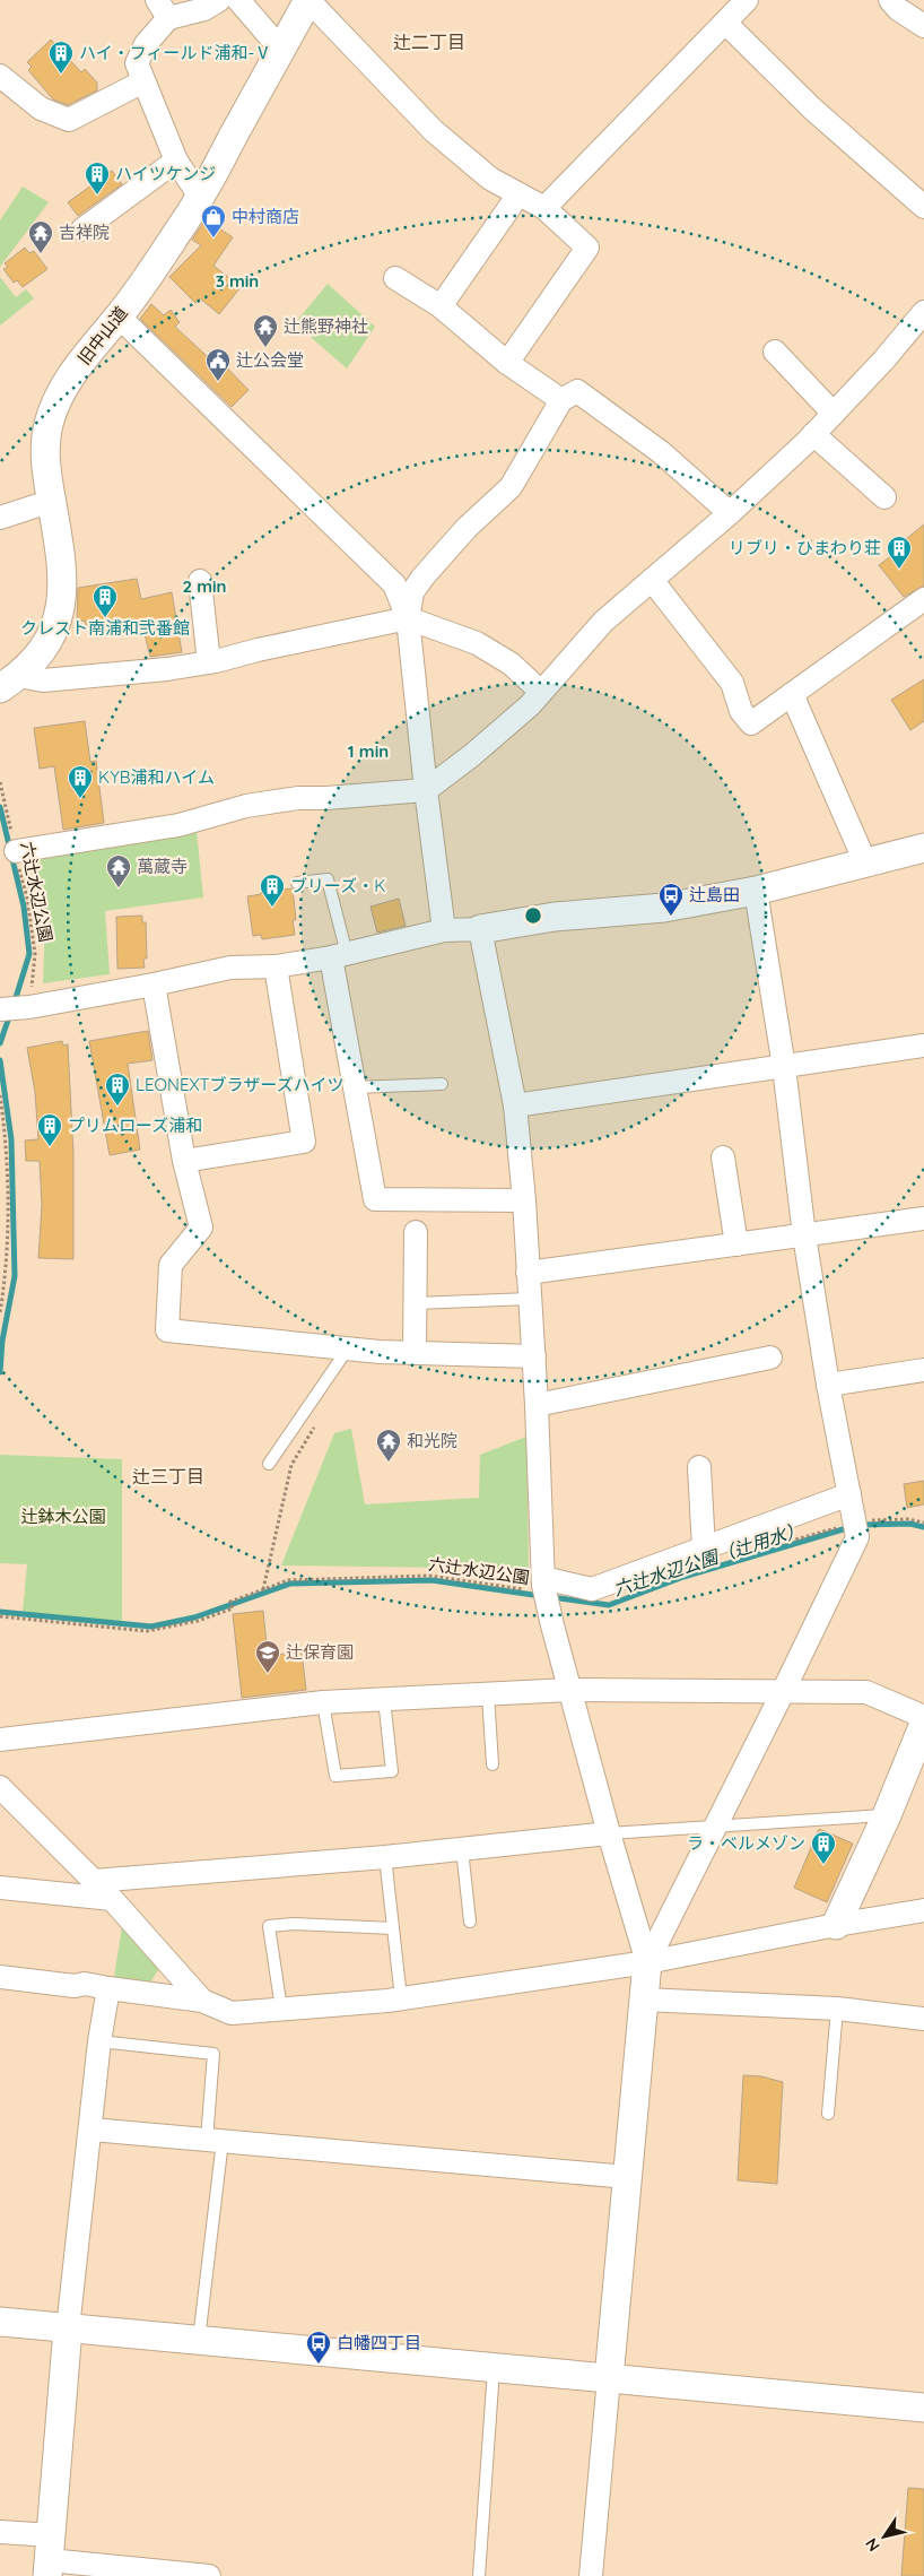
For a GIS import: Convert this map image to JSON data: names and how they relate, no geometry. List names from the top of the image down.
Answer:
{
  "streets": {
    "street": ["旧中山道"],
    "path": ["六辻水辺公園"]
  },
  "districts": ["辻二丁目", "辻三丁目"],
  "water": ["六辻水辺公園（辻用水）"],
  "parks": ["辻鉢木公園"],
  "places": {
    "building": [
      "ハイ・フィールド浦和-Ⅴ",
      "ハイツケンジ",
      "リブリ・ひまわり荘",
      "クレスト南浦和弐番館",
      "KYB浦和ハイム",
      "ブリーズ・K",
      "LEONEXTブラザーズハイツ",
      "プリムローズ浦和",
      "ラ・ベルメゾン"
    ],
    "shop": ["中村商店"],
    "temple": [
      "吉祥院",
      "辻熊野神社",
      "萬蔵寺",
      "和光院"
    ],
    "public building": ["辻公会堂"],
    "bus stop": ["辻島田", "白幡四丁目"],
    "school or university": ["辻保育園"]
  },
  "north": "bottom left",
  "rings": ["3 min", "2 min", "1 min"]
}
